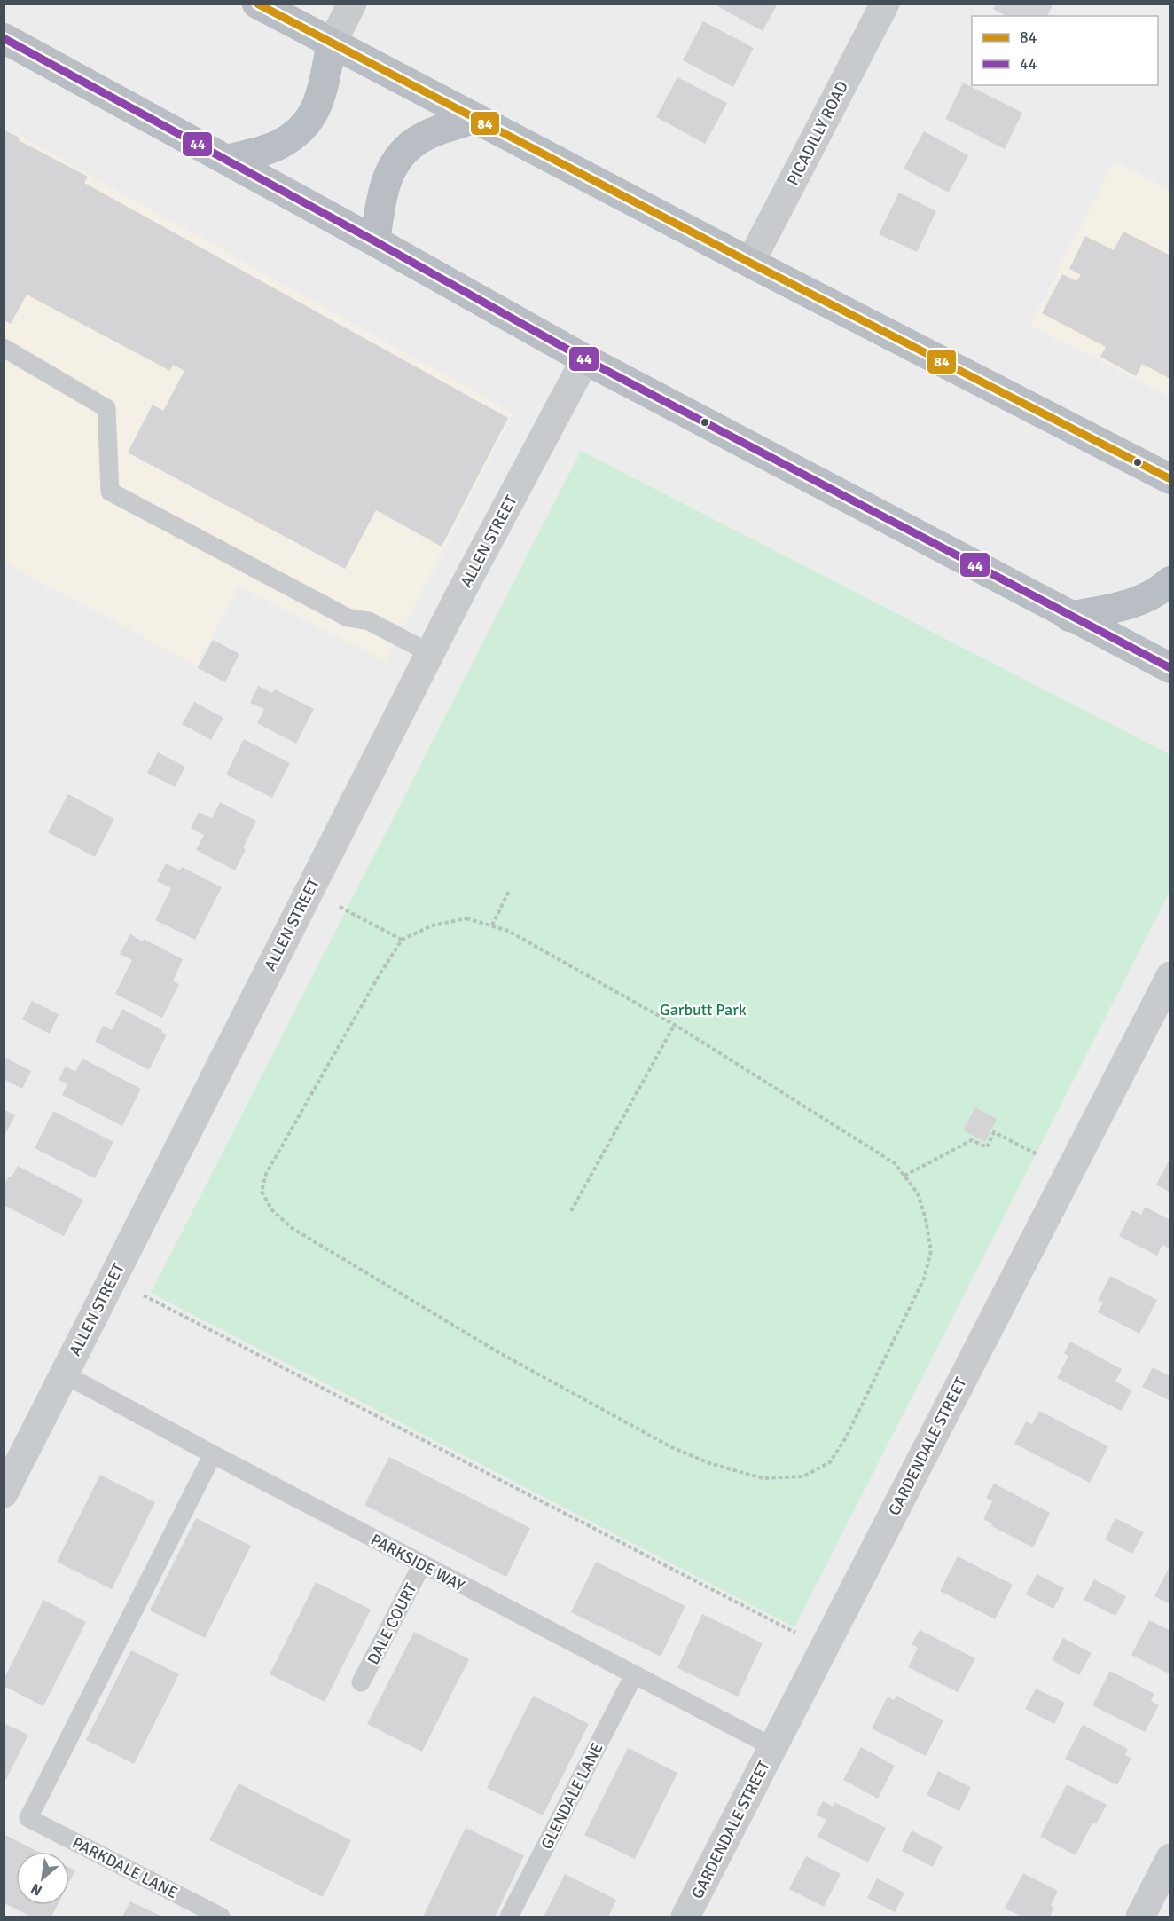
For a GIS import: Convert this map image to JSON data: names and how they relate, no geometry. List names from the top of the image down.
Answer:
{
  "streets": {
    "street": ["PICADILLY ROAD", "ALLEN STREET", "GARDENDALE STREET"],
    "lane": [
      "PARKSIDE WAY",
      "DALE COURT",
      "GLENDALE LANE",
      "PARKDALE LANE"
    ]
  },
  "crossings": [
    ["ALLEN STREET", "PARKSIDE WAY"],
    ["GARDENDALE STREET", "PARKSIDE WAY"],
    ["PARKSIDE WAY", "DALE COURT"],
    ["PARKSIDE WAY", "GLENDALE LANE"],
    ["PARKSIDE WAY", "PARKDALE LANE"]
  ],
  "parks": ["Garbutt Park"],
  "lines": ["transit line 84", "transit line 44"],
  "legend": ["84", "44"],
  "north": "bottom left"
}
